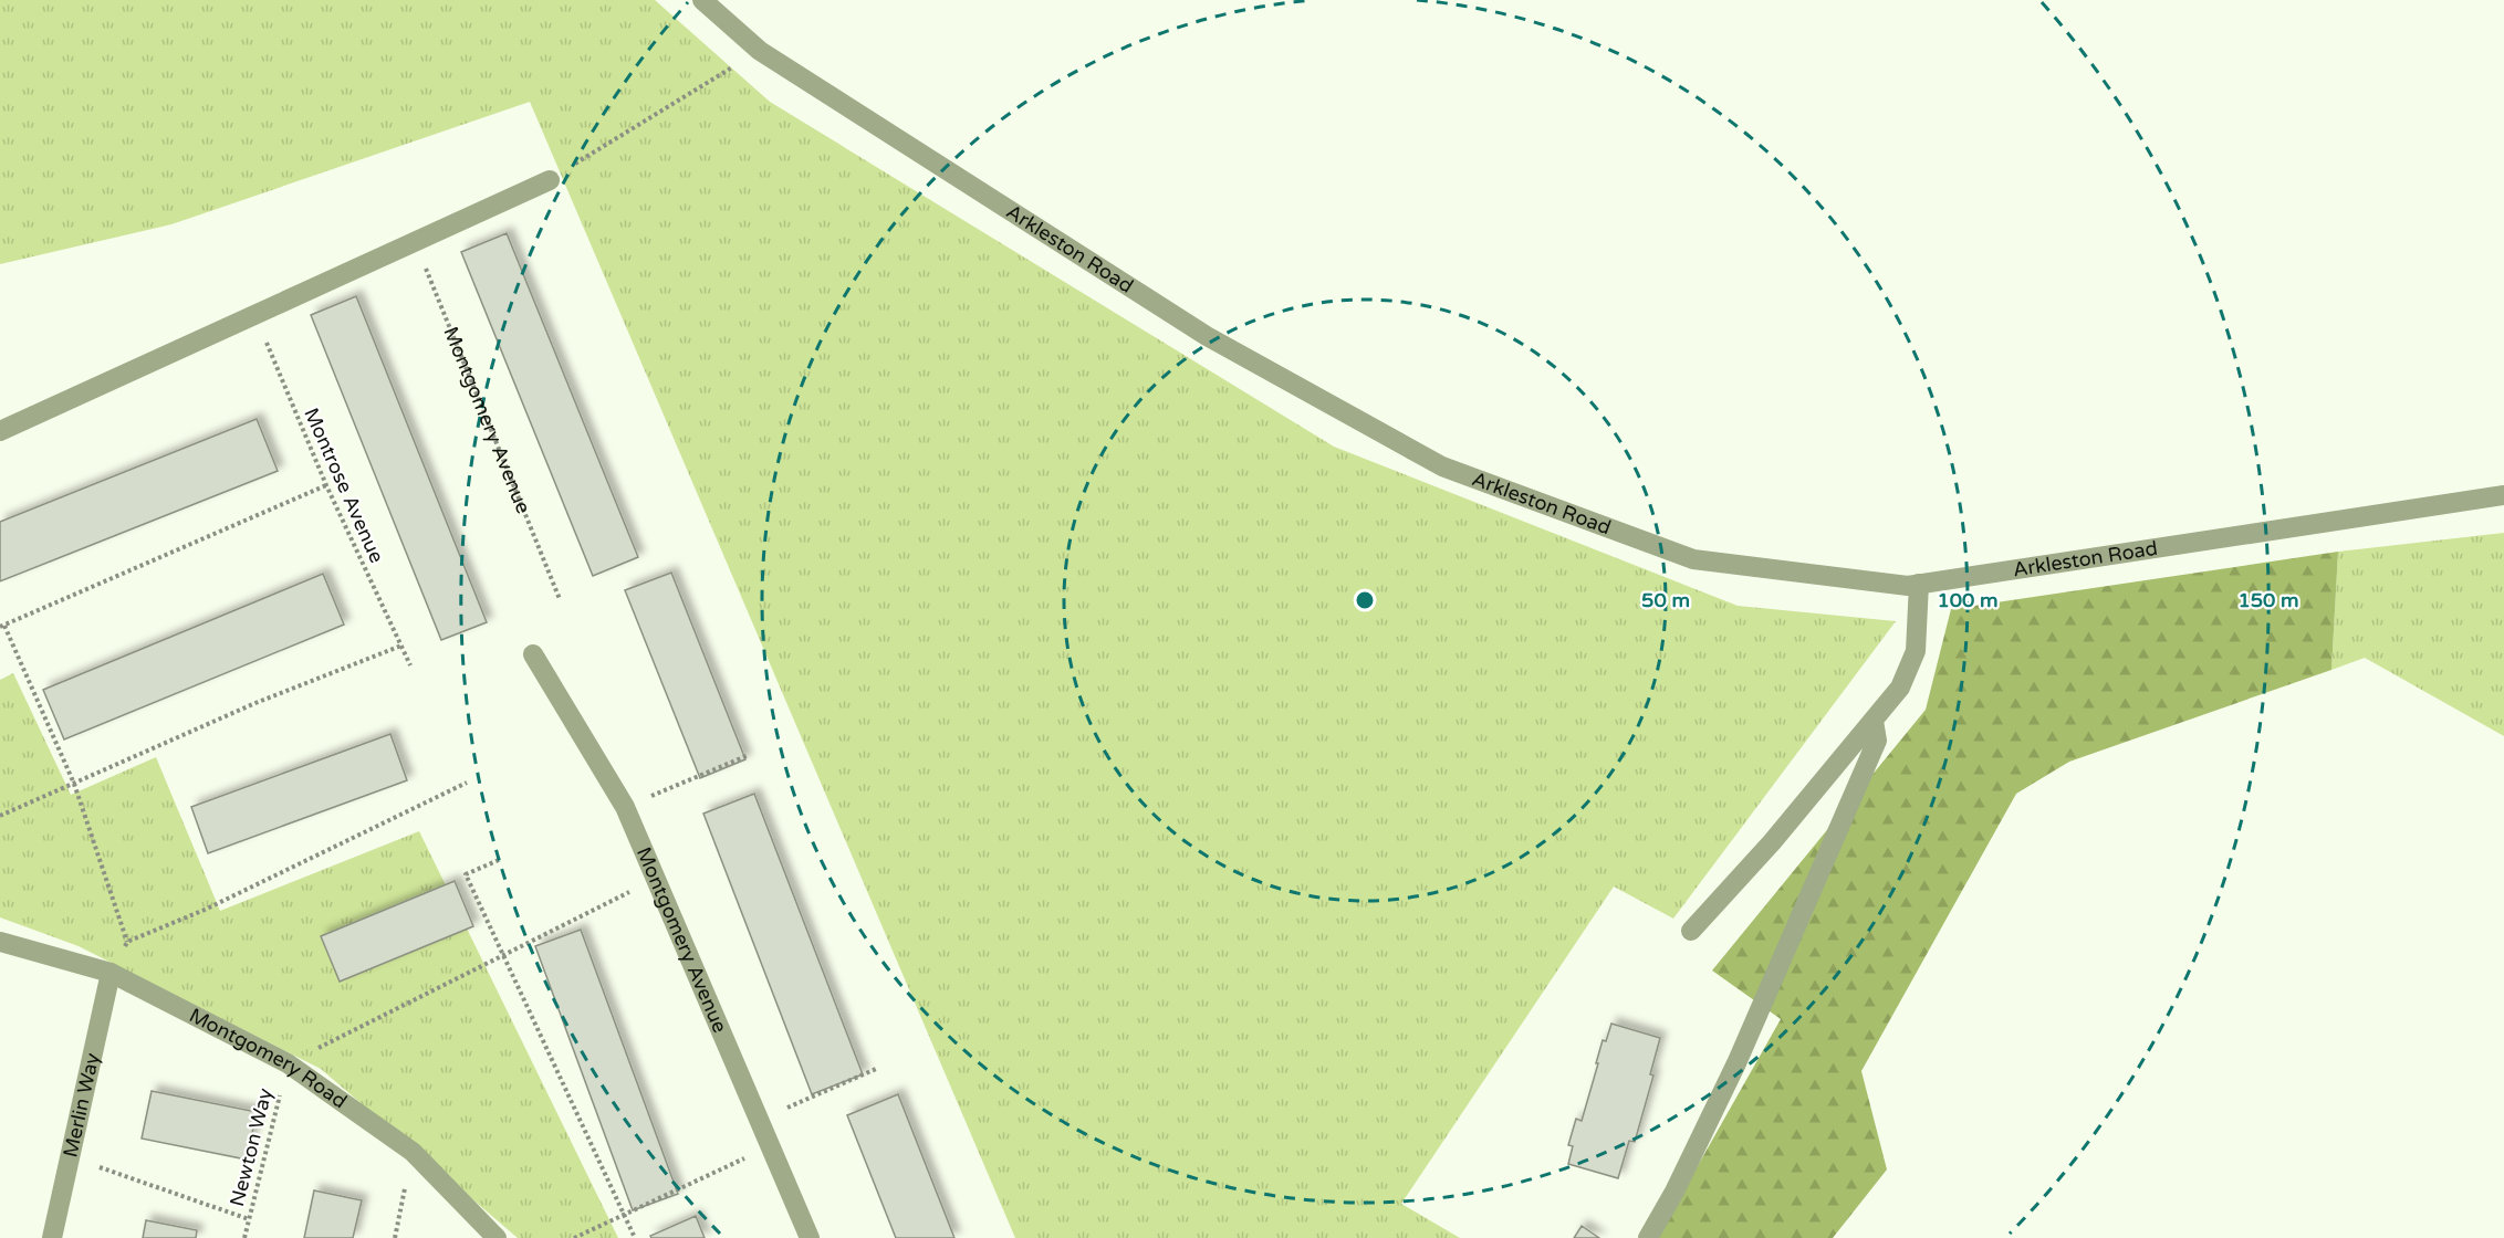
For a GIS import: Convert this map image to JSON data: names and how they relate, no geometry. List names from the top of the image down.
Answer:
{
  "streets": {
    "street": [
      "Arkleston Road",
      "Montgomery Avenue",
      "Montgomery Road",
      "Merlin Way"
    ],
    "path": ["Montrose Avenue", "Newton Way"]
  },
  "crossings": [
    ["Montgomery Road", "Merlin Way"],
    ["Montgomery Road", "Newton Way"]
  ],
  "rings": ["50 m", "100 m", "150 m"]
}
